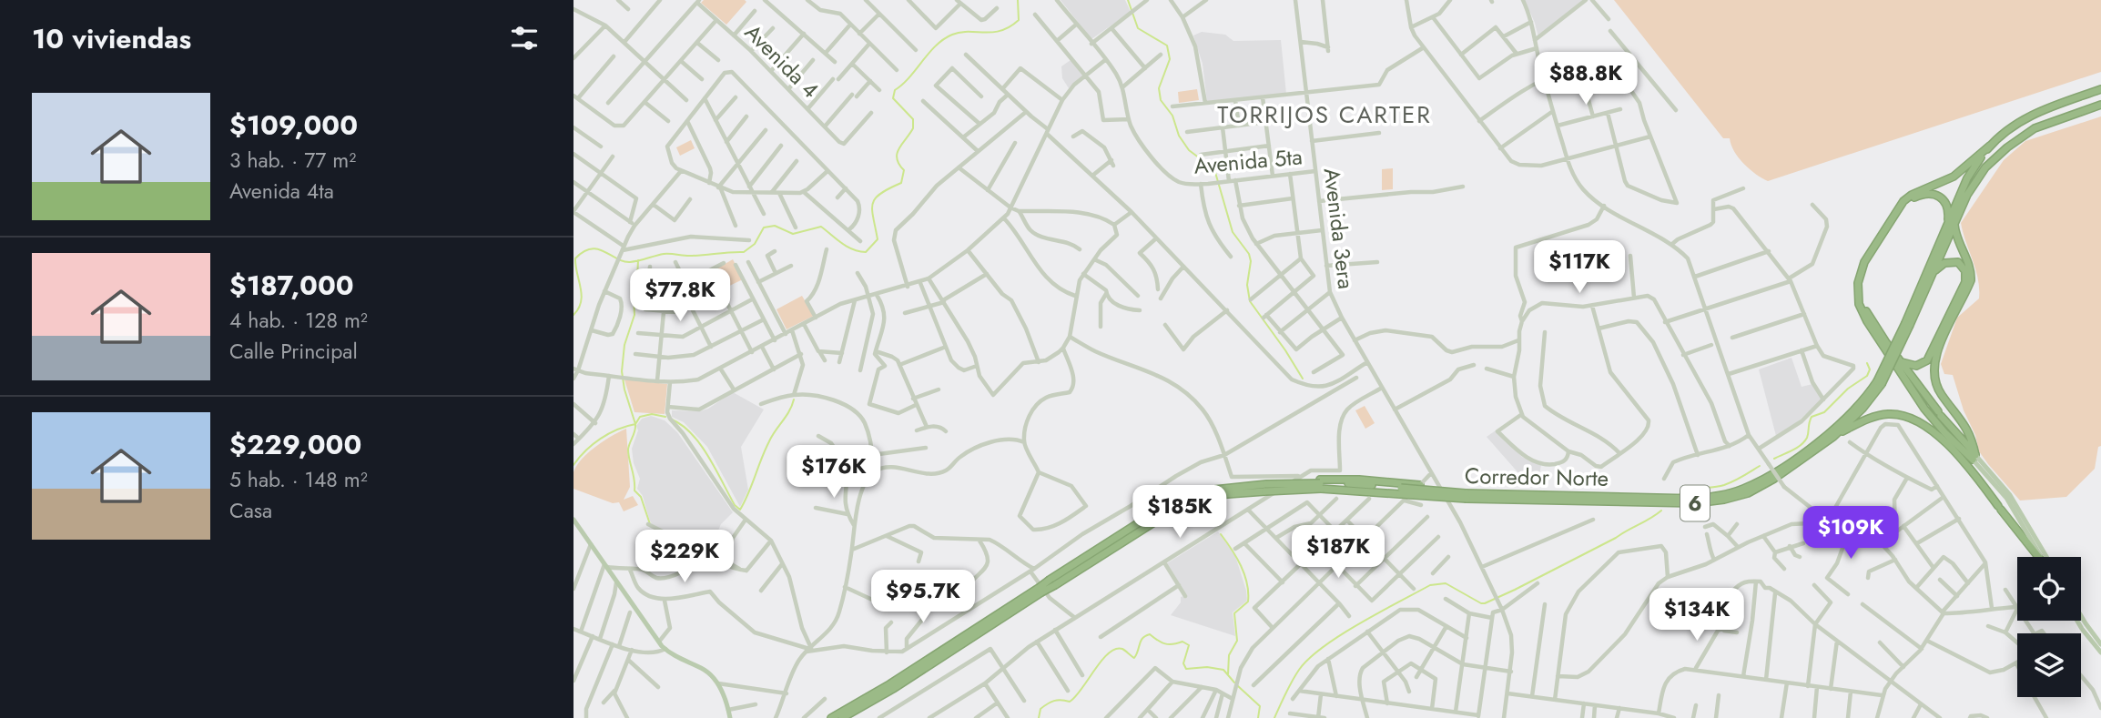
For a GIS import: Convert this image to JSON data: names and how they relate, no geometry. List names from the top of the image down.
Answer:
{
  "streets": {
    "highway": ["Corredor Norte", "6"],
    "street": ["Avenida 4", "Avenida 5ta", "Avenida 3era"]
  },
  "crossings": [
    ["Avenida 5ta", "Avenida 3era"]
  ],
  "districts": ["TORRIJOS CARTER"],
  "page": {
    "heading": "10 viviendas",
    "price": [
      "$88.8K",
      "$117K",
      "$77.8K",
      "$176K",
      "$185K",
      "$109K",
      "$187K",
      "$229K",
      "$95.7K",
      "$134K"
    ],
    "list": [
      {
        "name": "$109,000",
        "note": "3 hab. · 77 m² · Avenida 4ta"
      },
      {
        "name": "$187,000",
        "note": "4 hab. · 128 m² · Calle Principal"
      },
      {
        "name": "$229,000",
        "note": "5 hab. · 148 m² · Casa"
      }
    ]
  }
}
